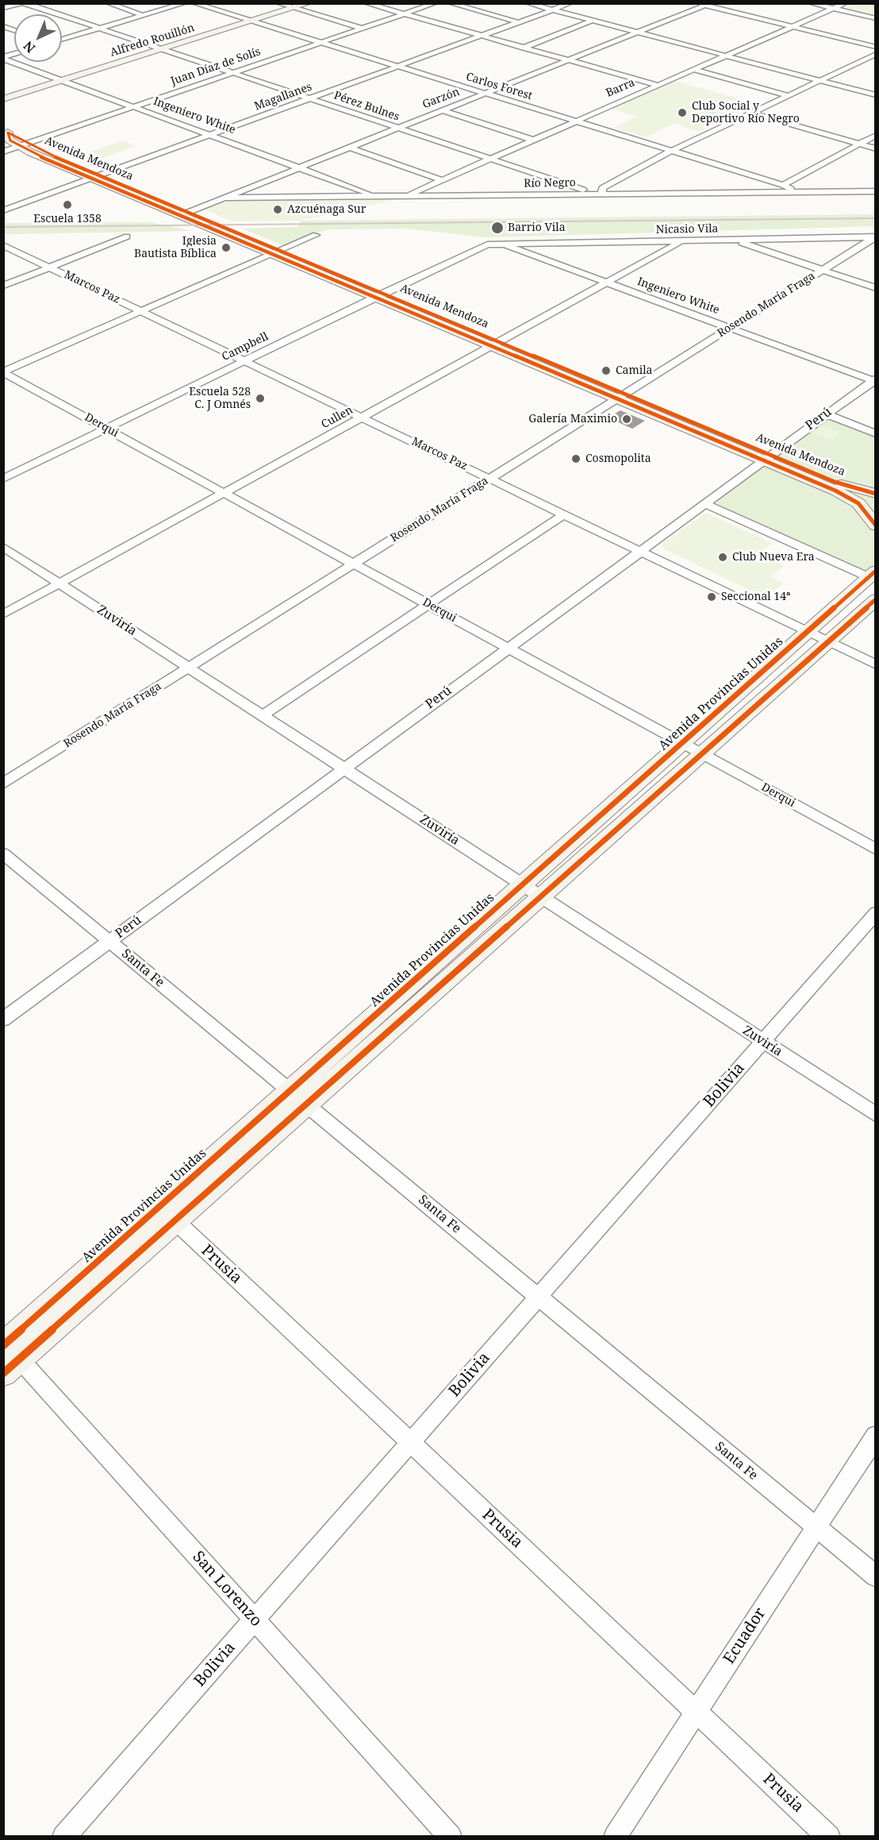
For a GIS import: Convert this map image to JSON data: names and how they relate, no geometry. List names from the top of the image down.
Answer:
{
  "streets": {
    "main road": ["Alfredo Rouillón", "Avenida Mendoza", "Avenida Provincias Unidas"],
    "street": [
      "Juan Díaz de Solís",
      "Carlos Forest",
      "Barra",
      "Magallanes",
      "Garzón",
      "Pérez Bulnes",
      "Ingeniero White",
      "Río Negro",
      "Nicasio Vila",
      "Marcos Paz",
      "Rosendo María Fraga",
      "Campbell",
      "Cullen",
      "Perú",
      "Derqui",
      "Zuviría",
      "Santa Fe",
      "Bolivia",
      "Prusia",
      "San Lorenzo",
      "Ecuador"
    ]
  },
  "crossings": [
    ["Alfredo Rouillón", "Carlos Forest"],
    ["Alfredo Rouillón", "Pérez Bulnes"],
    ["Alfredo Rouillón", "Ingeniero White"],
    ["Juan Díaz de Solís", "Carlos Forest"],
    ["Juan Díaz de Solís", "Pérez Bulnes"],
    ["Juan Díaz de Solís", "Ingeniero White"],
    ["Juan Díaz de Solís", "Avenida Mendoza"],
    ["Carlos Forest", "Barra"],
    ["Carlos Forest", "Magallanes"],
    ["Carlos Forest", "Garzón"],
    ["Carlos Forest", "Río Negro"],
    ["Barra", "Pérez Bulnes"],
    ["Barra", "Río Negro"],
    ["Magallanes", "Pérez Bulnes"],
    ["Magallanes", "Ingeniero White"],
    ["Magallanes", "Avenida Mendoza"],
    ["Garzón", "Pérez Bulnes"],
    ["Garzón", "Ingeniero White"],
    ["Garzón", "Avenida Mendoza"],
    ["Garzón", "Río Negro"],
    ["Pérez Bulnes", "Río Negro"],
    ["Ingeniero White", "Río Negro"],
    ["Ingeniero White", "Nicasio Vila"],
    ["Ingeniero White", "Rosendo María Fraga"],
    ["Ingeniero White", "Campbell"],
    ["Ingeniero White", "Cullen"],
    ["Ingeniero White", "Perú"],
    ["Avenida Mendoza", "Rosendo María Fraga"],
    ["Avenida Mendoza", "Campbell"],
    ["Avenida Mendoza", "Cullen"],
    ["Avenida Mendoza", "Perú"],
    ["Nicasio Vila", "Rosendo María Fraga"],
    ["Nicasio Vila", "Campbell"],
    ["Nicasio Vila", "Cullen"],
    ["Marcos Paz", "Rosendo María Fraga"],
    ["Marcos Paz", "Campbell"],
    ["Marcos Paz", "Cullen"],
    ["Marcos Paz", "Perú"],
    ["Marcos Paz", "Avenida Provincias Unidas"],
    ["Rosendo María Fraga", "Derqui"],
    ["Rosendo María Fraga", "Zuviría"],
    ["Campbell", "Derqui"],
    ["Cullen", "Derqui"],
    ["Cullen", "Zuviría"],
    ["Perú", "Derqui"],
    ["Perú", "Zuviría"],
    ["Perú", "Santa Fe"],
    ["Derqui", "Avenida Provincias Unidas"],
    ["Zuviría", "Avenida Provincias Unidas"],
    ["Zuviría", "Bolivia"],
    ["Avenida Provincias Unidas", "Santa Fe"],
    ["Avenida Provincias Unidas", "Prusia"],
    ["Avenida Provincias Unidas", "San Lorenzo"],
    ["Santa Fe", "Bolivia"],
    ["Santa Fe", "Ecuador"],
    ["Bolivia", "Prusia"],
    ["Bolivia", "San Lorenzo"],
    ["Prusia", "Ecuador"]
  ],
  "places": [
    "Club Social y Deportivo Río Negro",
    "Escuela 1358",
    "Azcuénaga Sur",
    "Barrio Vila",
    "Iglesia Bautista Bíblica",
    "Camila",
    "Escuela 528 C. J Omnés",
    "Galería Maximio",
    "Cosmopolita",
    "Club Nueva Era",
    "Seccional 14ª"
  ],
  "north": "bottom left"
}
